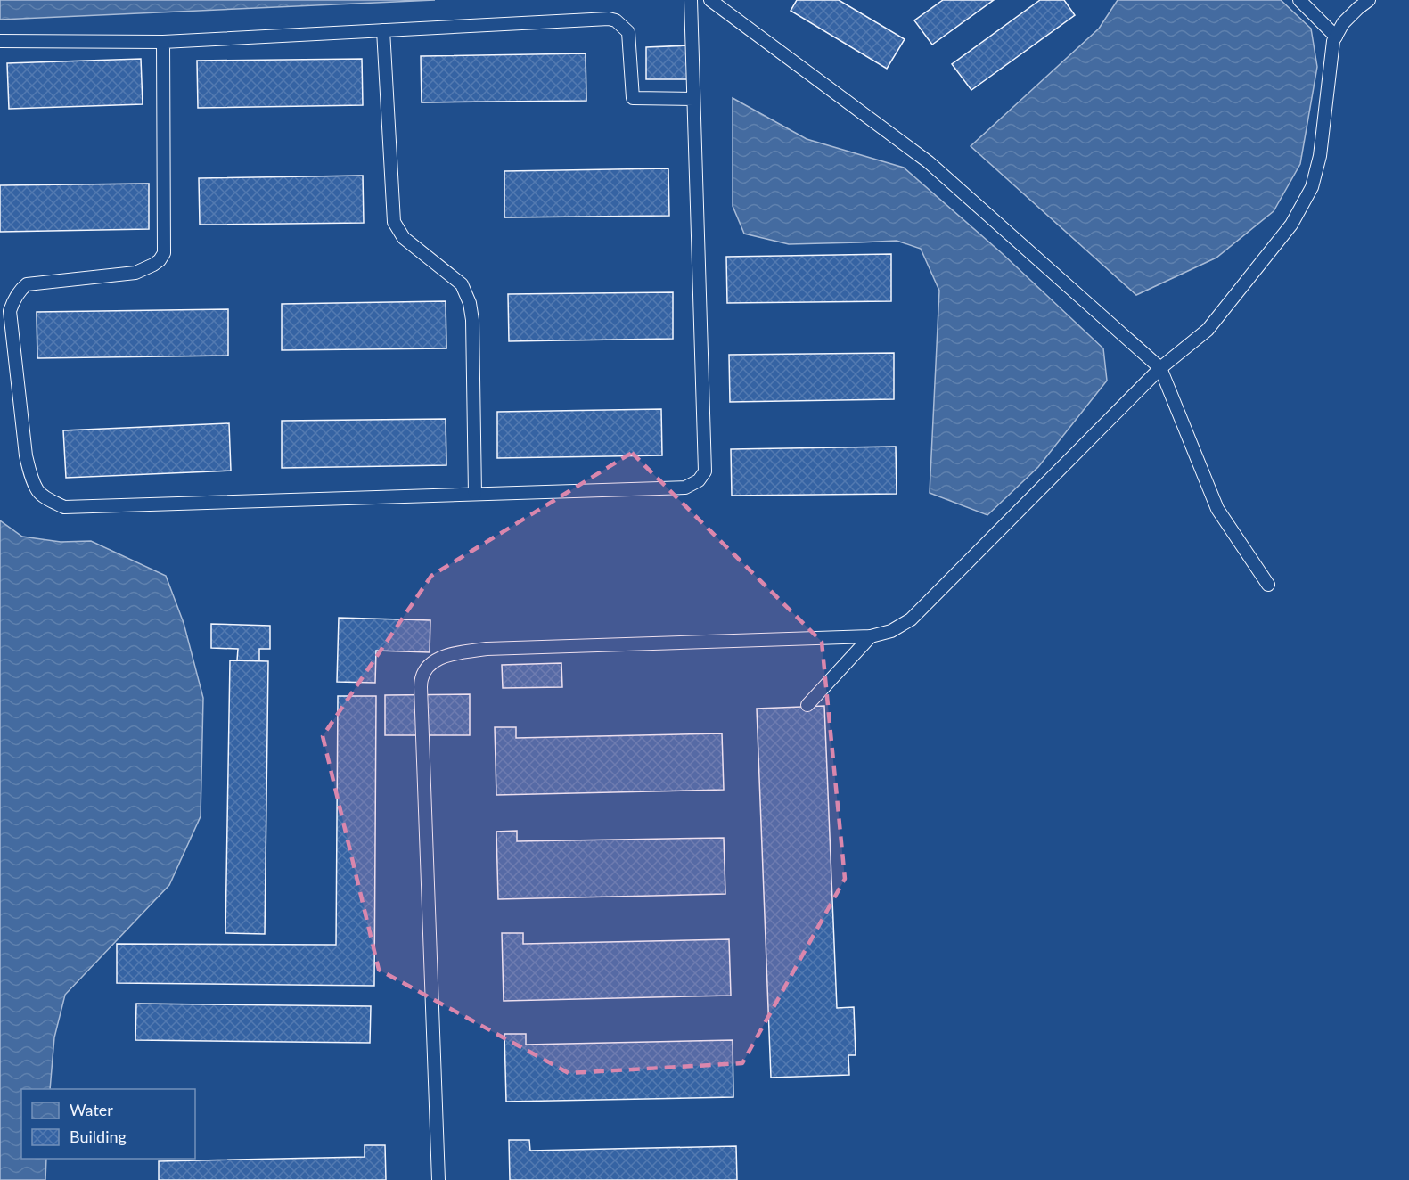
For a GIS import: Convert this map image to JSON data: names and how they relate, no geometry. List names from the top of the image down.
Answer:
{
  "legend": ["Water", "Building"]
}
